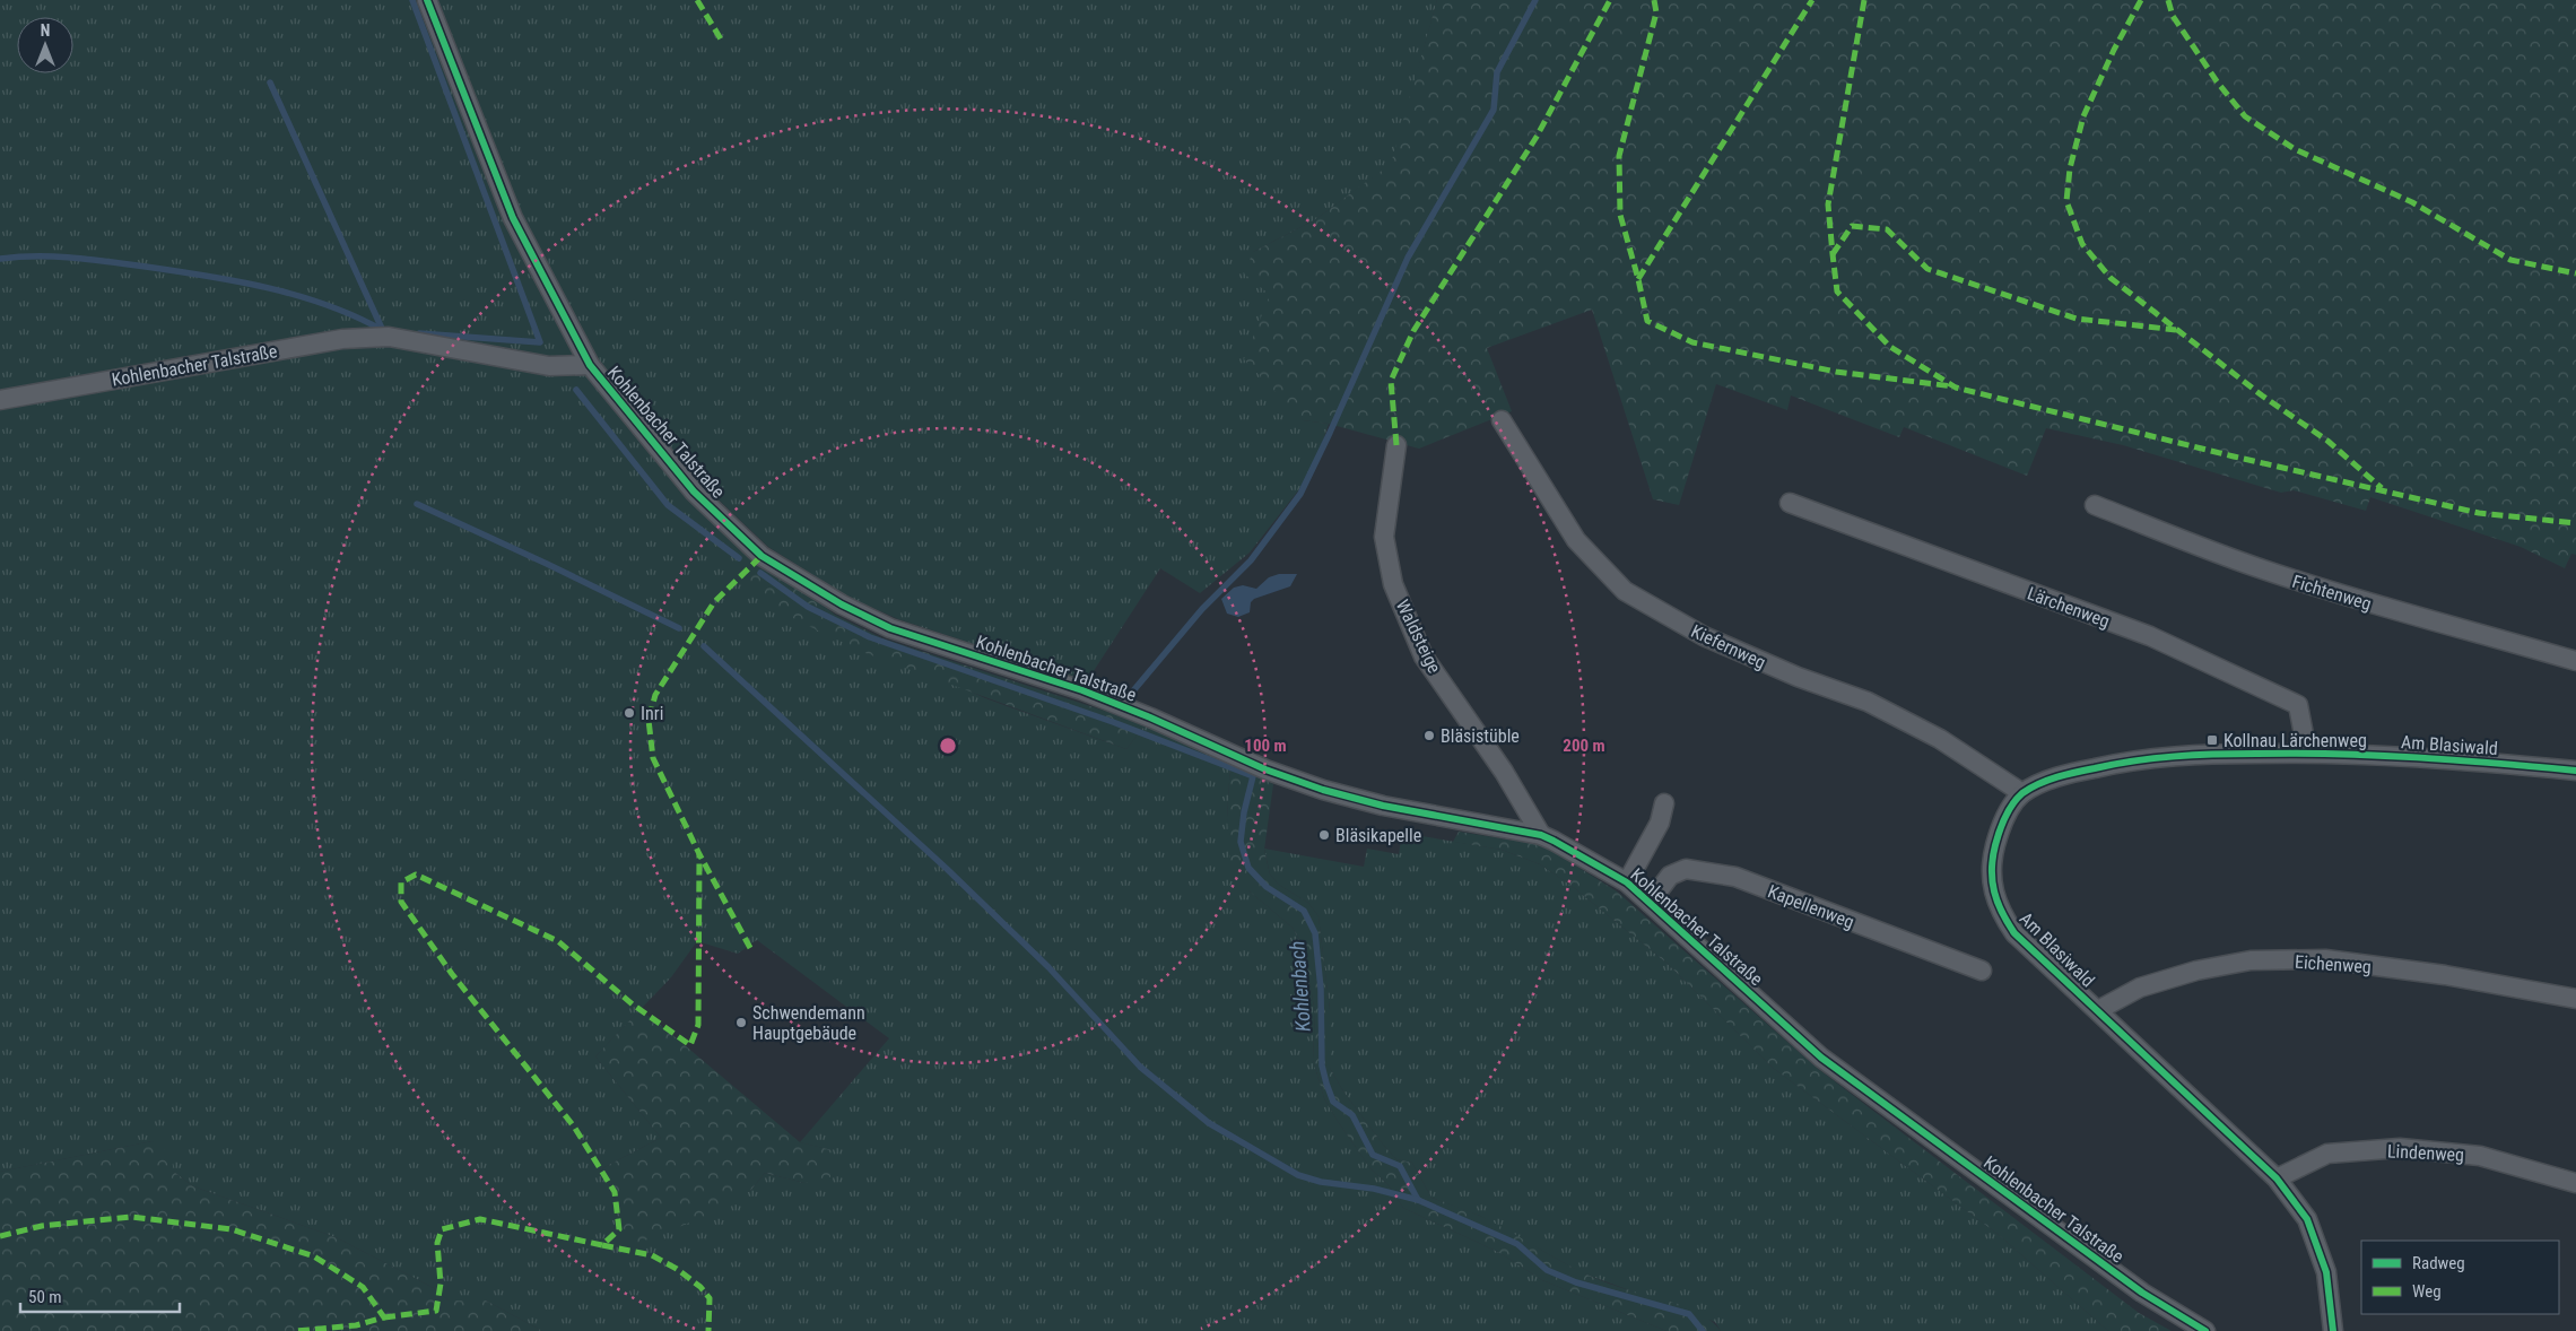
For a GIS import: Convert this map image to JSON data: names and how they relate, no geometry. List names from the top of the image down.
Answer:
{
  "streets": {
    "street": [
      "Kohlenbacher Talstraße",
      "Fichtenweg",
      "Lärchenweg",
      "Waldsteige",
      "Kiefernweg",
      "Am Blasiwald",
      "Kapellenweg",
      "Eichenweg",
      "Lindenweg"
    ]
  },
  "crossings": [
    ["Kohlenbacher Talstraße", "Waldsteige"],
    ["Kohlenbacher Talstraße", "Kapellenweg"],
    ["Lärchenweg", "Am Blasiwald"],
    ["Kiefernweg", "Am Blasiwald"],
    ["Am Blasiwald", "Eichenweg"],
    ["Am Blasiwald", "Lindenweg"]
  ],
  "water": ["Kohlenbach"],
  "places": {
    "other": [
      "Inri",
      "Bläsistüble",
      "Bläsikapelle",
      "Schwendemann Hauptgebäude"
    ],
    "transit": ["Kollnau Lärchenweg"]
  },
  "legend": ["Radweg", "Weg"],
  "scale_bar": "50 m",
  "north": "top",
  "rings": ["100 m", "200 m"]
}
